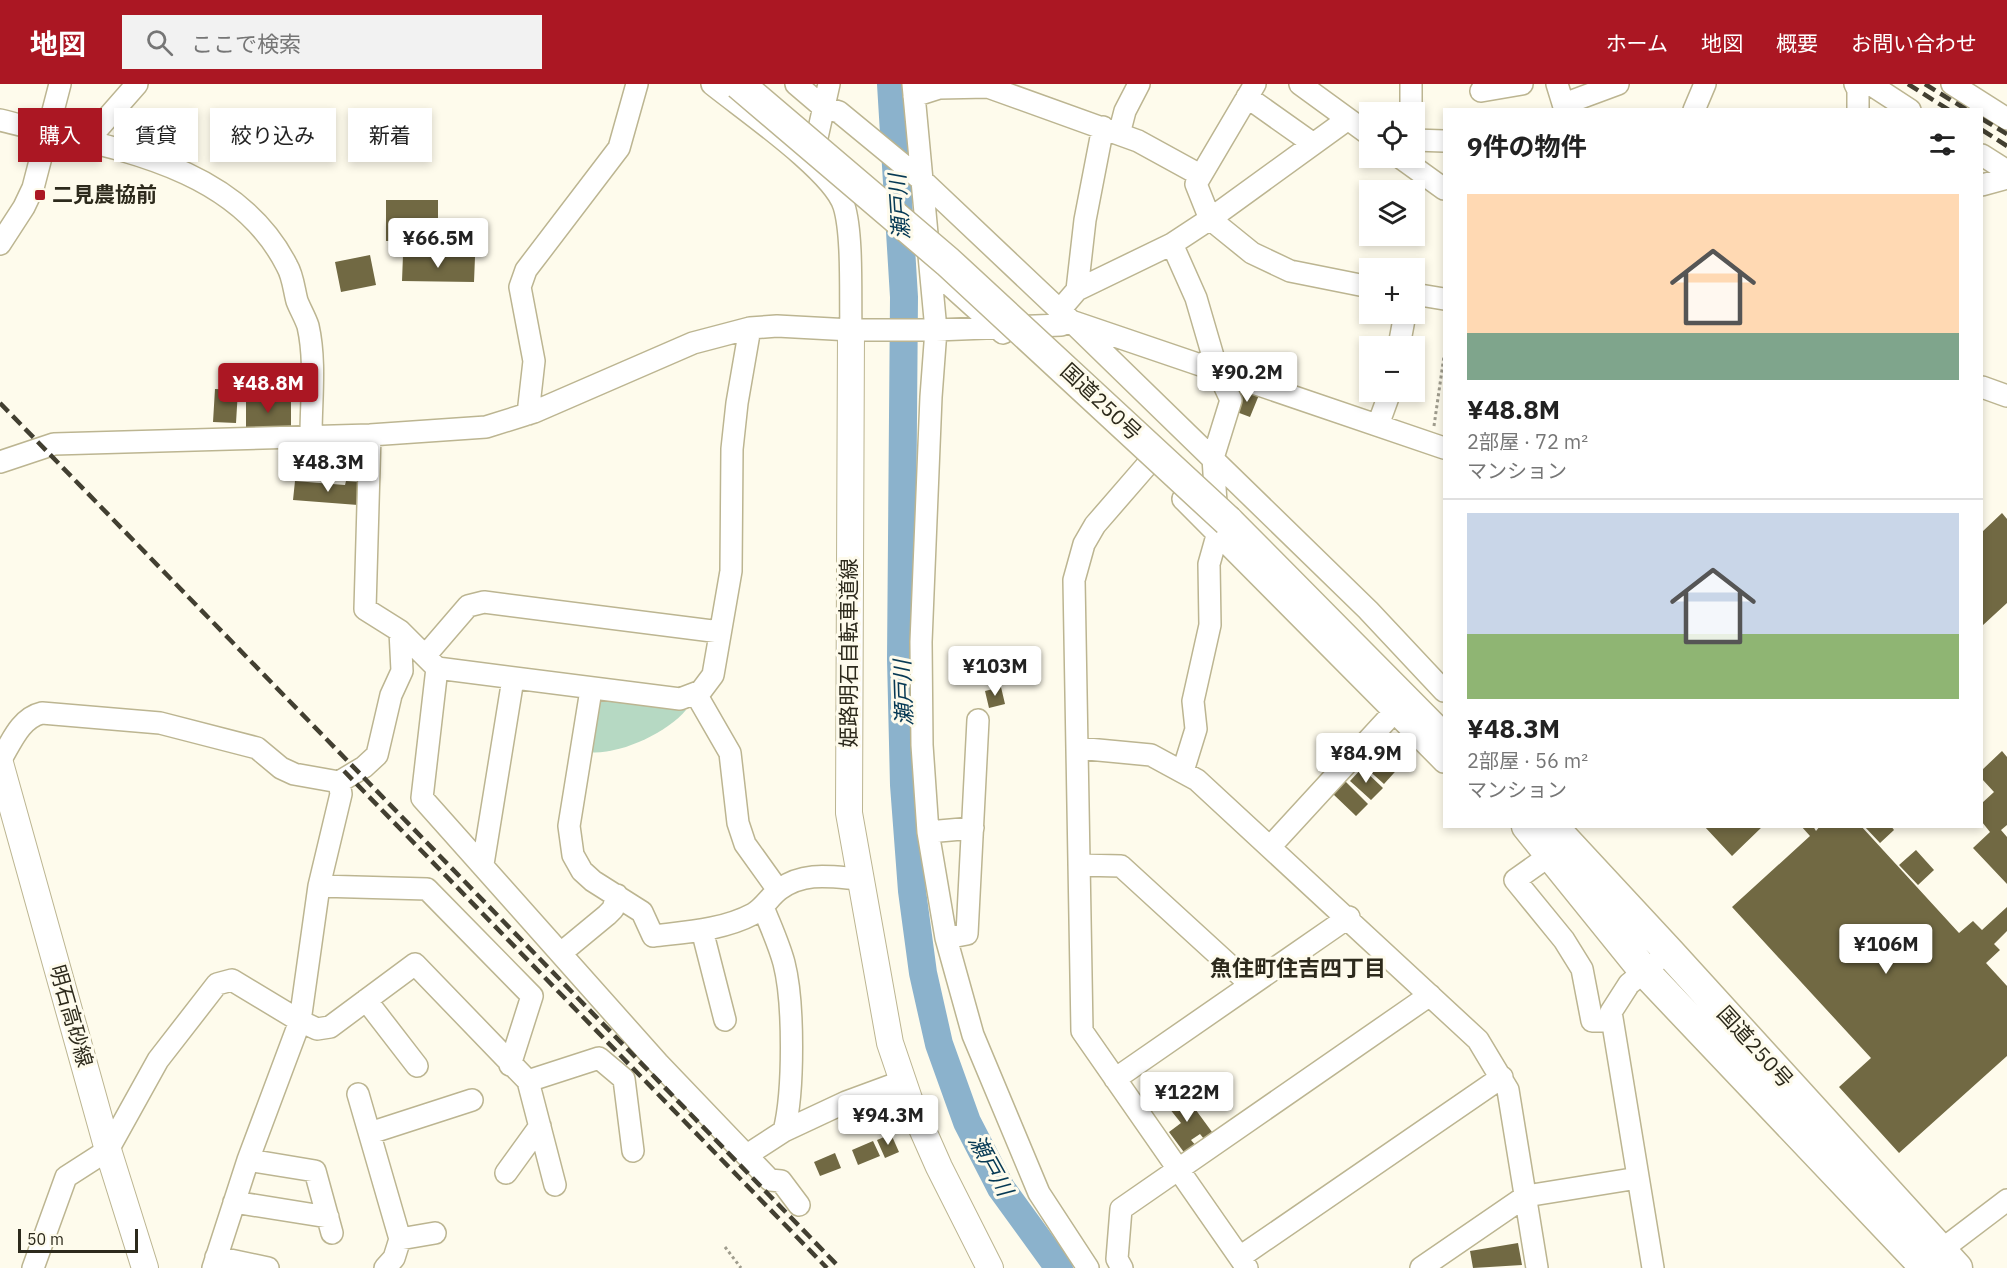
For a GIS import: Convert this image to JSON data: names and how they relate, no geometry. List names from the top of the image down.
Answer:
{
  "streets": {
    "highway": ["国道250号"],
    "main road": ["姫路明石自転車道線", "明石高砂線"]
  },
  "districts": ["魚住町住吉四丁目"],
  "water": ["瀬戸川"],
  "places": {
    "transit": ["二見農協前"]
  },
  "scale_bar": "50 m",
  "page": {
    "header": "地図",
    "search": "ここで検索",
    "nav": [
      "ホーム",
      "地図",
      "概要",
      "お問い合わせ"
    ],
    "map_buttons": ["+", "−"],
    "chip": [
      "購入",
      "賃貸",
      "絞り込み",
      "新着"
    ],
    "heading": "9件の物件",
    "list": [
      {
        "name": "¥48.8M",
        "note": "2部屋 · 72 m² · マンション"
      },
      {
        "name": "¥48.3M",
        "note": "2部屋 · 56 m² · マンション"
      }
    ],
    "price": [
      "¥66.5M",
      "¥90.2M",
      "¥48.8M",
      "¥48.3M",
      "¥103M",
      "¥84.9M",
      "¥106M",
      "¥122M",
      "¥94.3M"
    ],
    "scale": "50 m"
  }
}
